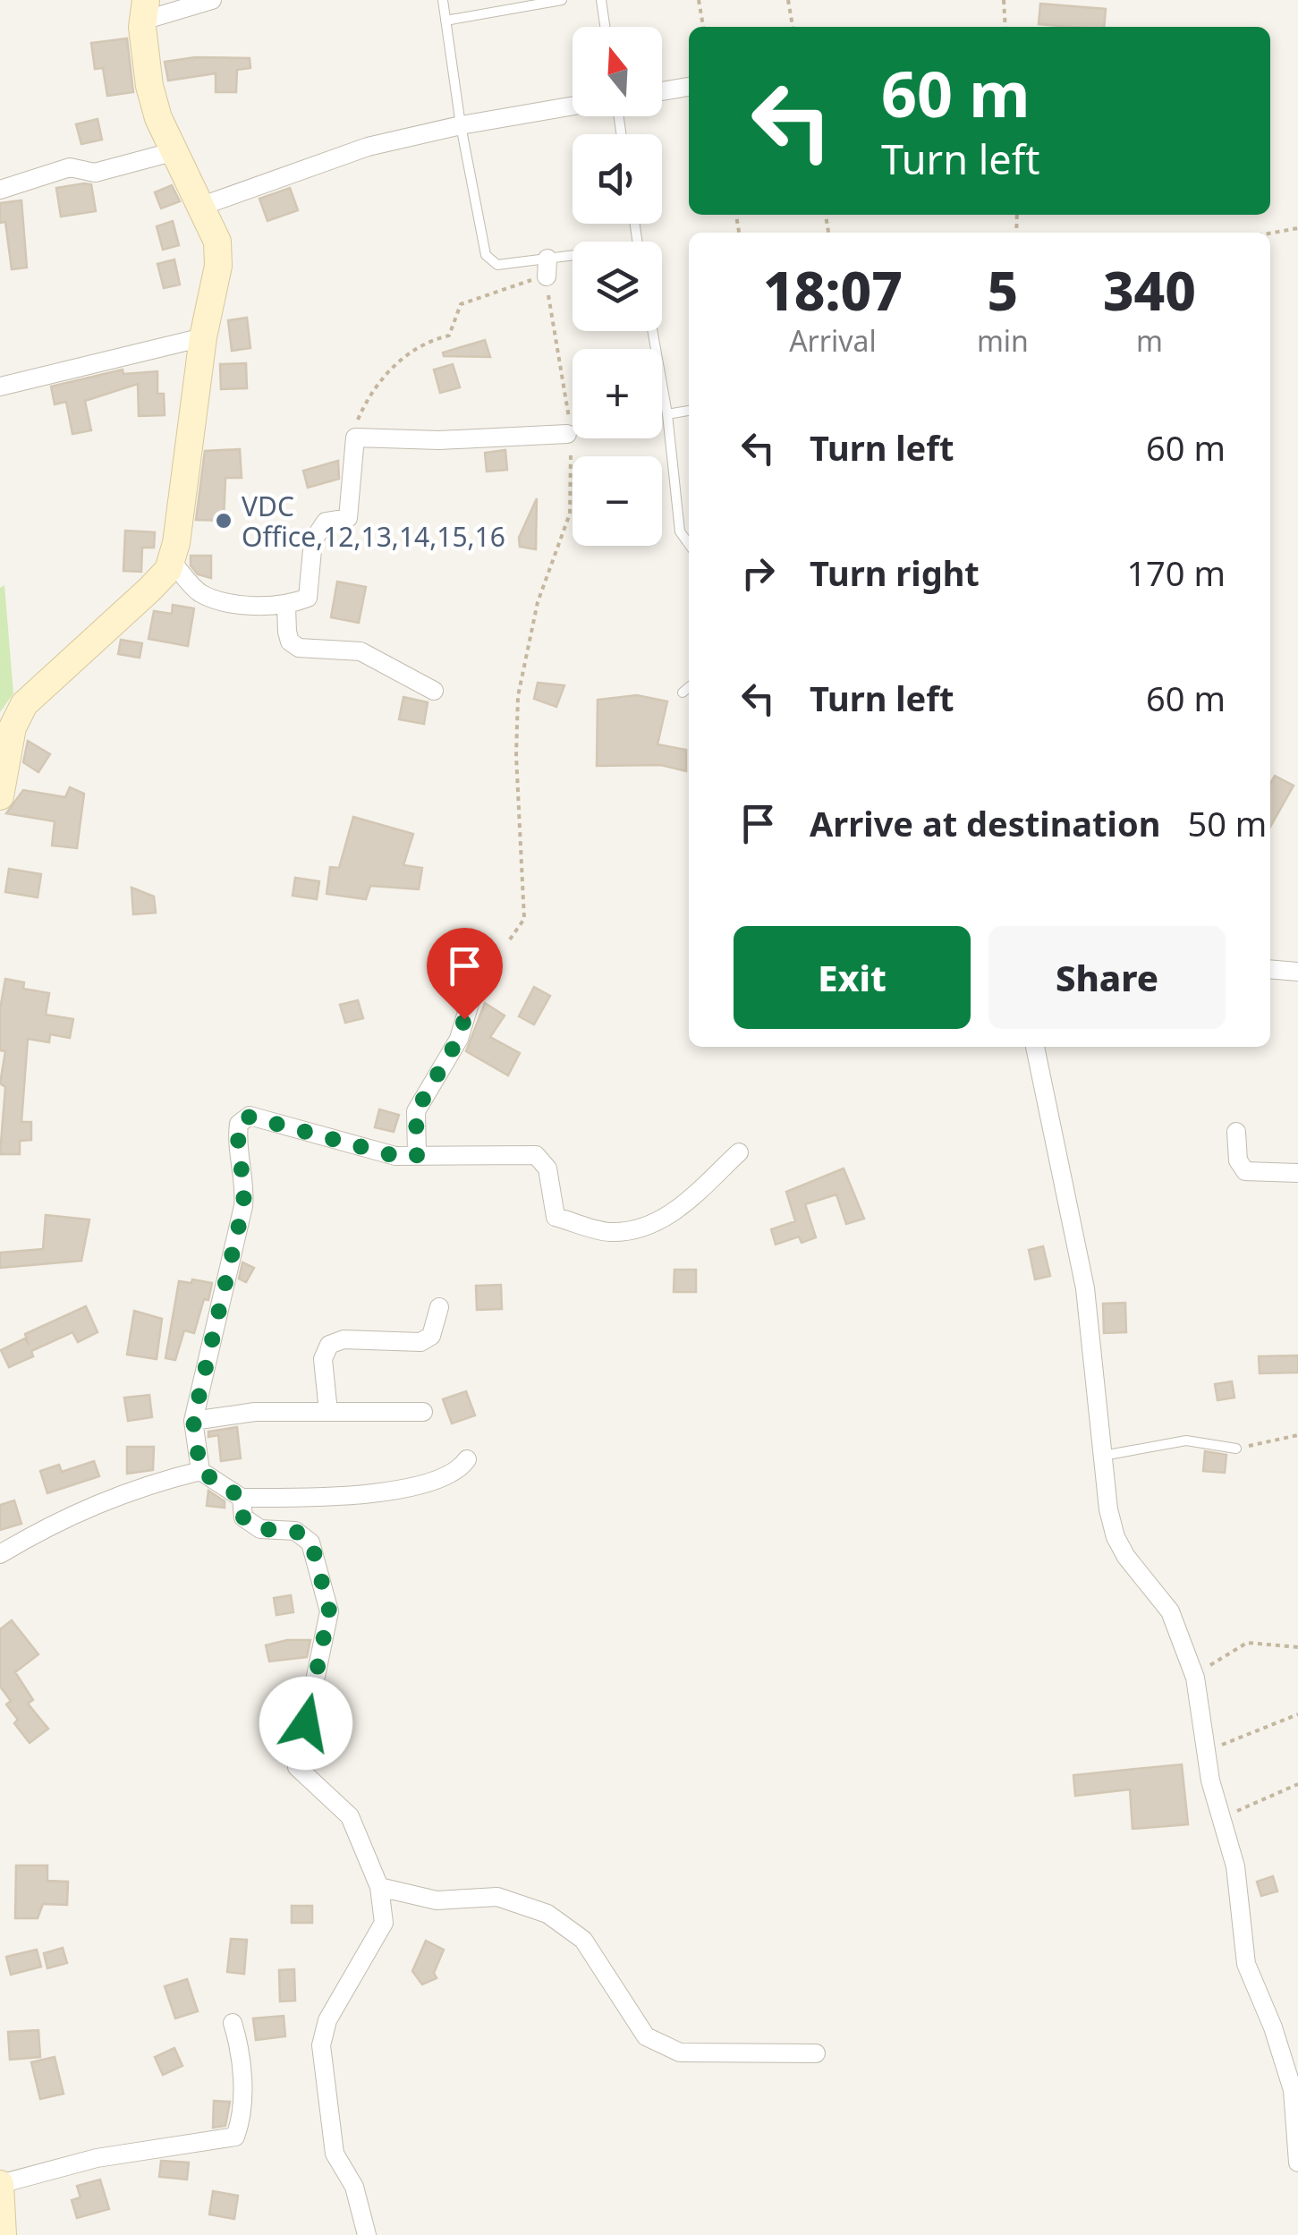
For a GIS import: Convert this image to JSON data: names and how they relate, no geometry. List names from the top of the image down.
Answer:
{
  "places": ["VDC Office,12,13,14,15,16"],
  "north": "top",
  "page": {
    "map_buttons": ["+", "−"],
    "turn": ["60 m", "Turn left"],
    "eta": [
      "18:07",
      "Arrival",
      "5",
      "min",
      "340",
      "m"
    ],
    "list": [
      {
        "name": "Turn left",
        "value": "60 m"
      },
      {
        "name": "Turn right",
        "value": "170 m"
      },
      {
        "name": "Turn left",
        "value": "60 m"
      },
      {
        "name": "Arrive at destination",
        "value": "50 m"
      }
    ],
    "buttons": ["Exit", "Share"]
  }
}
